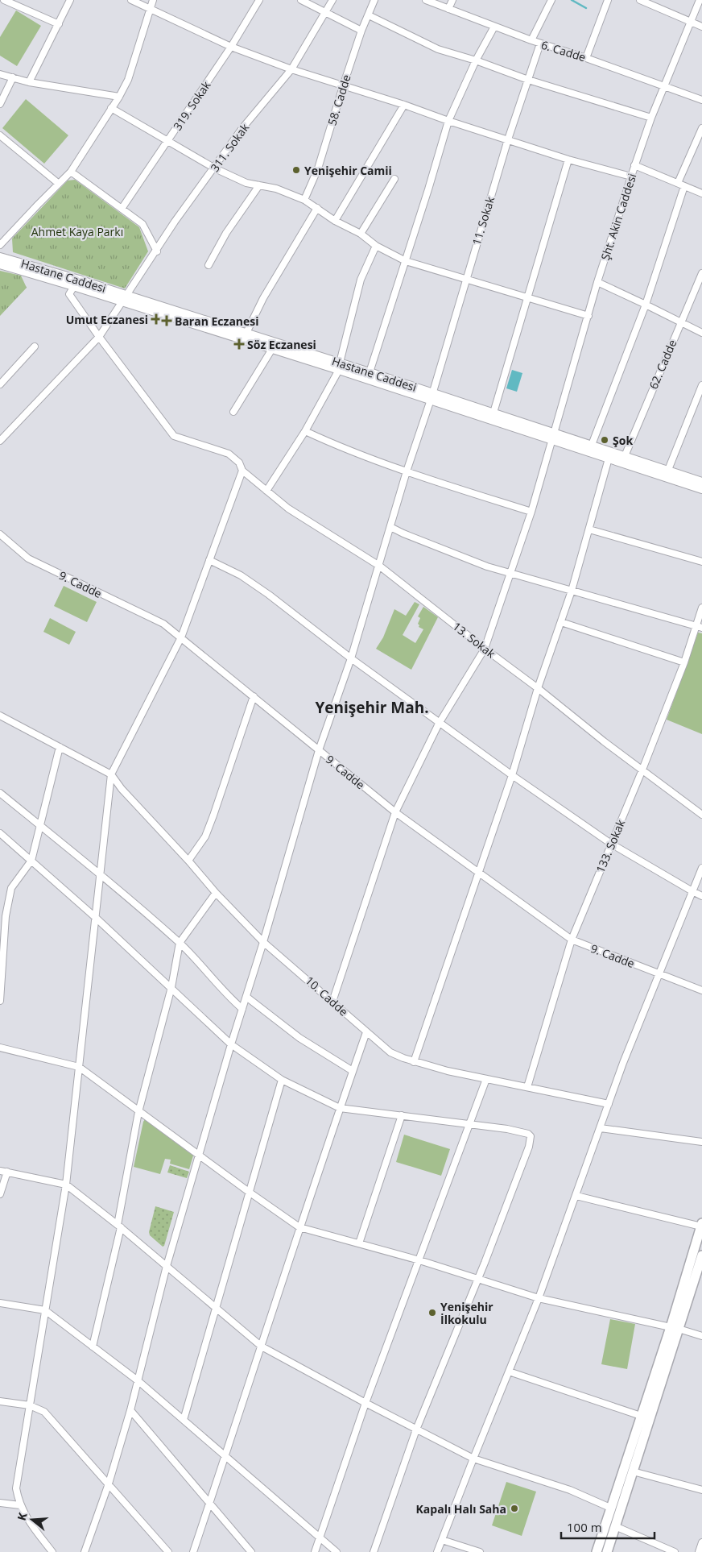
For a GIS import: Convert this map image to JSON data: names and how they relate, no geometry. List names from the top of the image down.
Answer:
{
  "streets": {
    "main road": ["Hastane Caddesi"],
    "street": [
      "6. Cadde",
      "58. Cadde",
      "319. Sokak",
      "311. Sokak",
      "Şht. Akin Caddesi",
      "11. Sokak",
      "62. Cadde",
      "9. Cadde",
      "13. Sokak",
      "133. Sokak",
      "10. Cadde"
    ]
  },
  "crossings": [
    ["6. Cadde", "Şht. Akin Caddesi"],
    ["6. Cadde", "11. Sokak"],
    ["311. Sokak", "Hastane Caddesi"],
    ["311. Sokak", "13. Sokak"],
    ["Şht. Akin Caddesi", "Hastane Caddesi"],
    ["Şht. Akin Caddesi", "9. Cadde"],
    ["Şht. Akin Caddesi", "13. Sokak"],
    ["Şht. Akin Caddesi", "10. Cadde"],
    ["11. Sokak", "Hastane Caddesi"],
    ["11. Sokak", "9. Cadde"],
    ["11. Sokak", "13. Sokak"],
    ["11. Sokak", "10. Cadde"],
    ["Hastane Caddesi", "62. Cadde"],
    ["Hastane Caddesi", "13. Sokak"],
    ["9. Cadde", "133. Sokak"],
    ["13. Sokak", "133. Sokak"],
    ["133. Sokak", "10. Cadde"]
  ],
  "districts": ["Yenişehir Mah."],
  "parks": ["Ahmet Kaya Parkı"],
  "places": {
    "other": [
      "Yenişehir Camii",
      "Şok",
      "Yenişehir İlkokulu",
      "Kapalı Halı Saha"
    ],
    "health": ["Umut Eczanesi", "Baran Eczanesi", "Söz Eczanesi"]
  },
  "scale_bar": "100 m",
  "north": "left"
}
